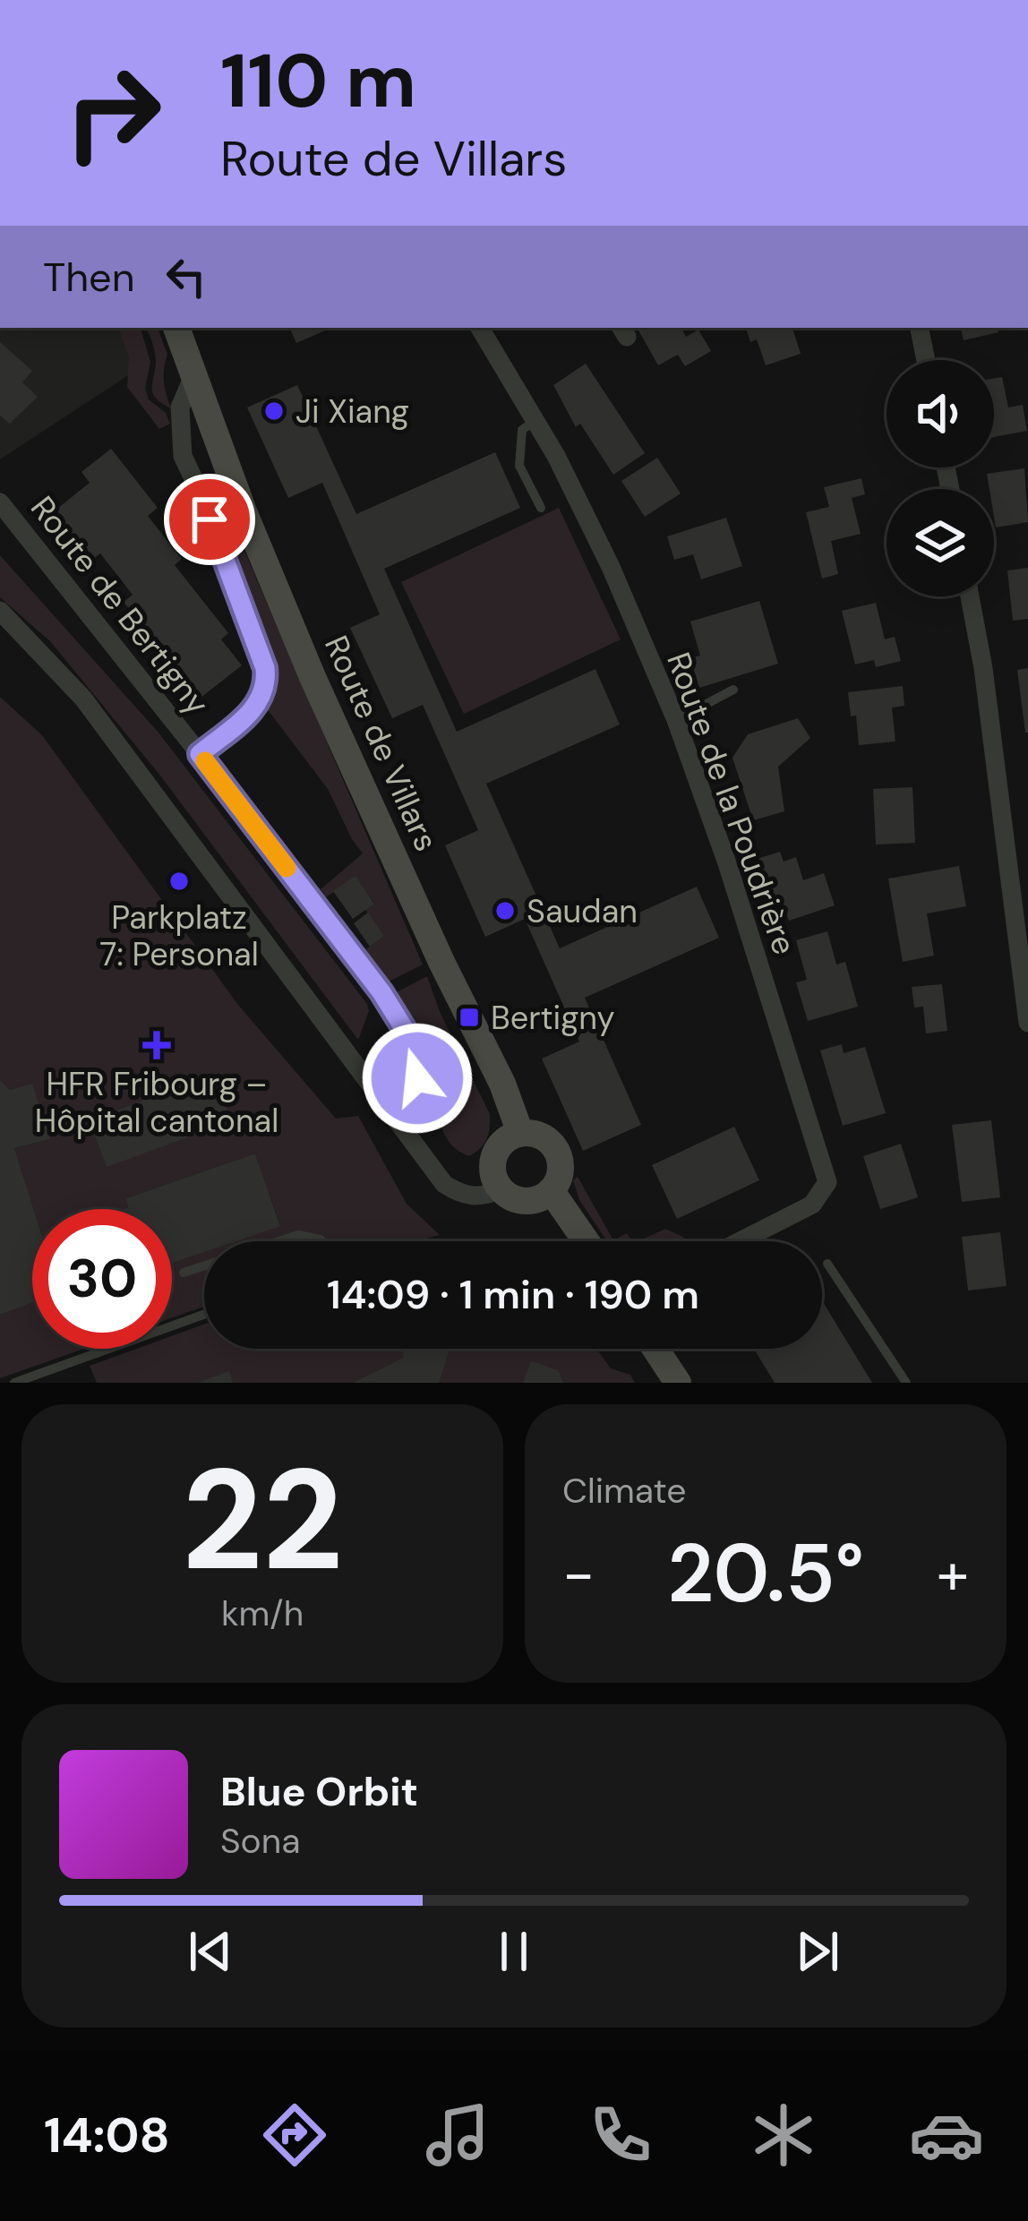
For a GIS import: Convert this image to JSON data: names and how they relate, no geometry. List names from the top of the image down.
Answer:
{
  "streets": {
    "main road": ["Route de Villars"],
    "street": ["Route de Bertigny", "Route de la Poudrière"]
  },
  "places": {
    "other": ["Ji Xiang", "Parkplatz 7: Personal", "Saudan"],
    "transit": ["Bertigny"],
    "health": ["HFR Fribourg – Hôpital cantonal"]
  },
  "page": {
    "turn": ["110 m", "Route de Villars"],
    "then": "Then",
    "limit": "30",
    "trip": "14:09 · 1 min · 190 m",
    "tile": [
      ["22", "km/h"],
      "Climate"
    ],
    "heat": ["−", "20.5°", "+"],
    "song": ["Blue Orbit", "Sona"],
    "tabs": "14:08"
  }
}
